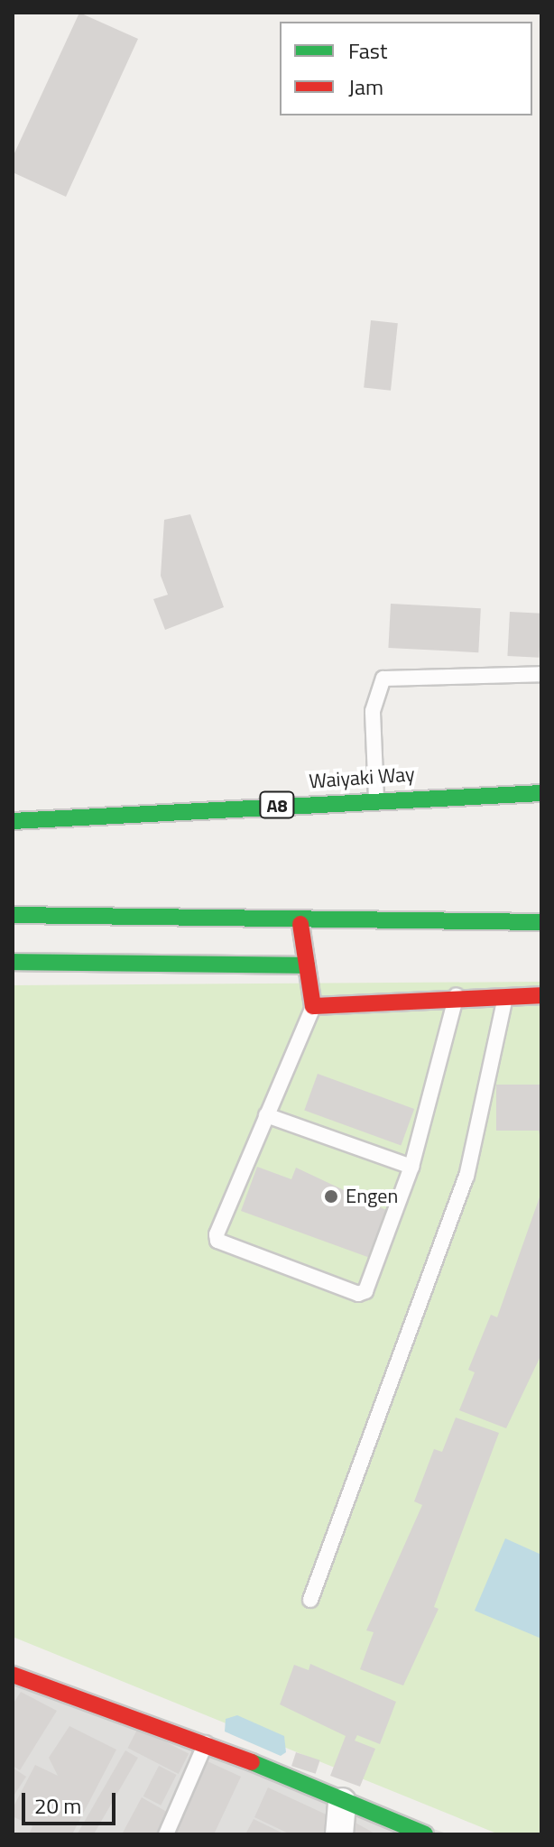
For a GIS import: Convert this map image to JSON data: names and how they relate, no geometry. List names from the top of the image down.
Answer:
{
  "streets": {
    "main road": ["Waiyaki Way", "A8"]
  },
  "places": ["Engen"],
  "legend": ["Fast", "Jam"],
  "scale_bar": "20 m"
}
